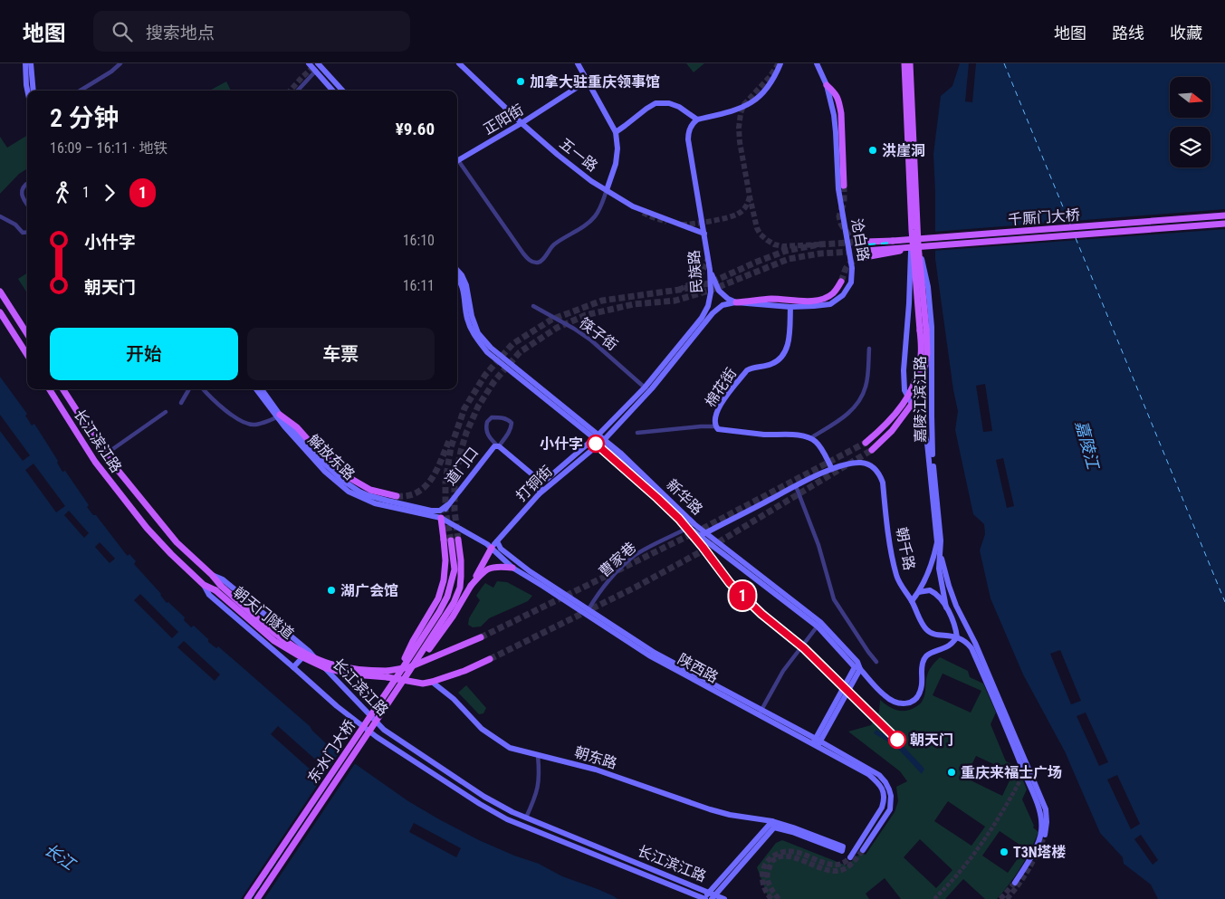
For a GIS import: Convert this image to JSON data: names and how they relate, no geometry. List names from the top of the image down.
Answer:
{
  "streets": {
    "main road": [
      "正阳街",
      "五一路",
      "千厮门大桥",
      "沧白路",
      "民族路",
      "棉花街",
      "嘉陵江滨江路",
      "长江滨江路",
      "解放东路",
      "道门口",
      "打铜街",
      "新华路",
      "朝千路",
      "朝天门隧道",
      "陕西路",
      "东水门大桥",
      "朝东路"
    ],
    "street": ["筷子街", "曹家巷"]
  },
  "crossings": [
    ["正阳街", "五一路"],
    ["五一路", "民族路"],
    ["千厮门大桥", "嘉陵江滨江路"],
    ["沧白路", "民族路"],
    ["沧白路", "棉花街"],
    ["民族路", "筷子街"],
    ["民族路", "打铜街"],
    ["民族路", "新华路"],
    ["嘉陵江滨江路", "朝千路"],
    ["长江滨江路", "朝天门隧道"],
    ["解放东路", "道门口"],
    ["解放东路", "陕西路"],
    ["道门口", "打铜街"],
    ["道门口", "陕西路"],
    ["打铜街", "新华路"],
    ["打铜街", "陕西路"],
    ["新华路", "朝千路"],
    ["新华路", "曹家巷"],
    ["曹家巷", "陕西路"],
    ["朝天门隧道", "朝东路"]
  ],
  "water": ["嘉陵江", "长江"],
  "places": [
    "加拿大驻重庆领事馆",
    "洪崖洞",
    "小什字",
    "湖广会馆",
    "朝天门",
    "重庆来福士广场",
    "T3N塔楼"
  ],
  "lines": ["metro line 1"],
  "north": "right",
  "page": {
    "header": "地图",
    "search": "搜索地点",
    "nav": ["地图", "路线", "收藏"],
    "on_map": "1",
    "heading": ["2 分钟", "16:09 – 16:11 · 地铁", "¥9.60"],
    "legs": ["1", "1"],
    "list": [
      {
        "name": "小什字",
        "value": "16:10"
      },
      {
        "name": "朝天门",
        "value": "16:11"
      }
    ],
    "buttons": ["开始", "车票"]
  }
}
